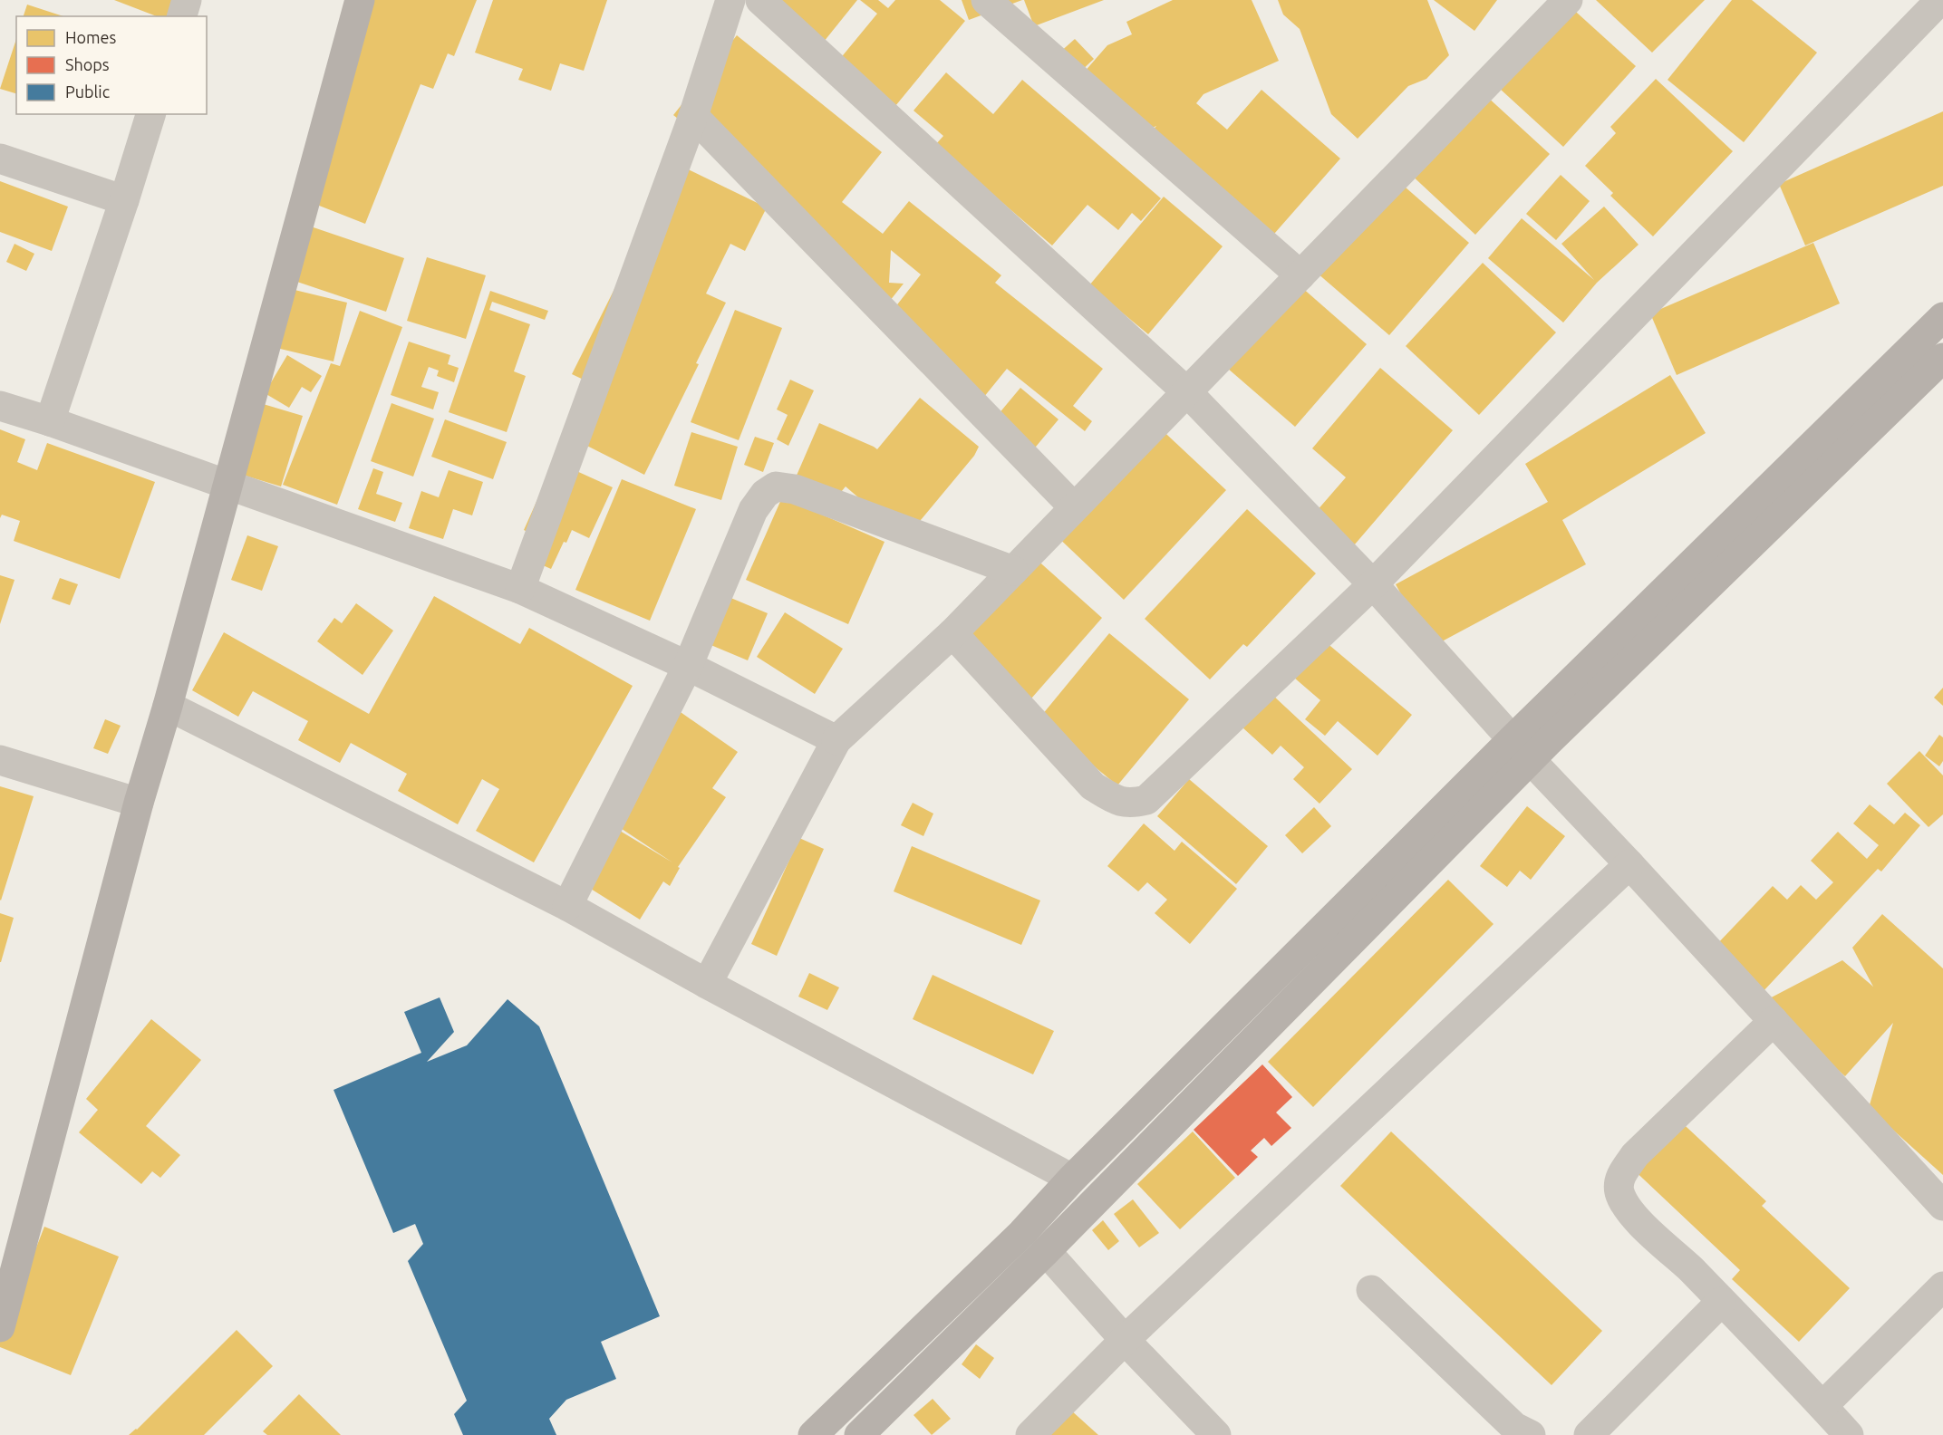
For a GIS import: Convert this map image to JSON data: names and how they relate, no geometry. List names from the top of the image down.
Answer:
{
  "legend": ["Homes", "Shops", "Public"]
}
